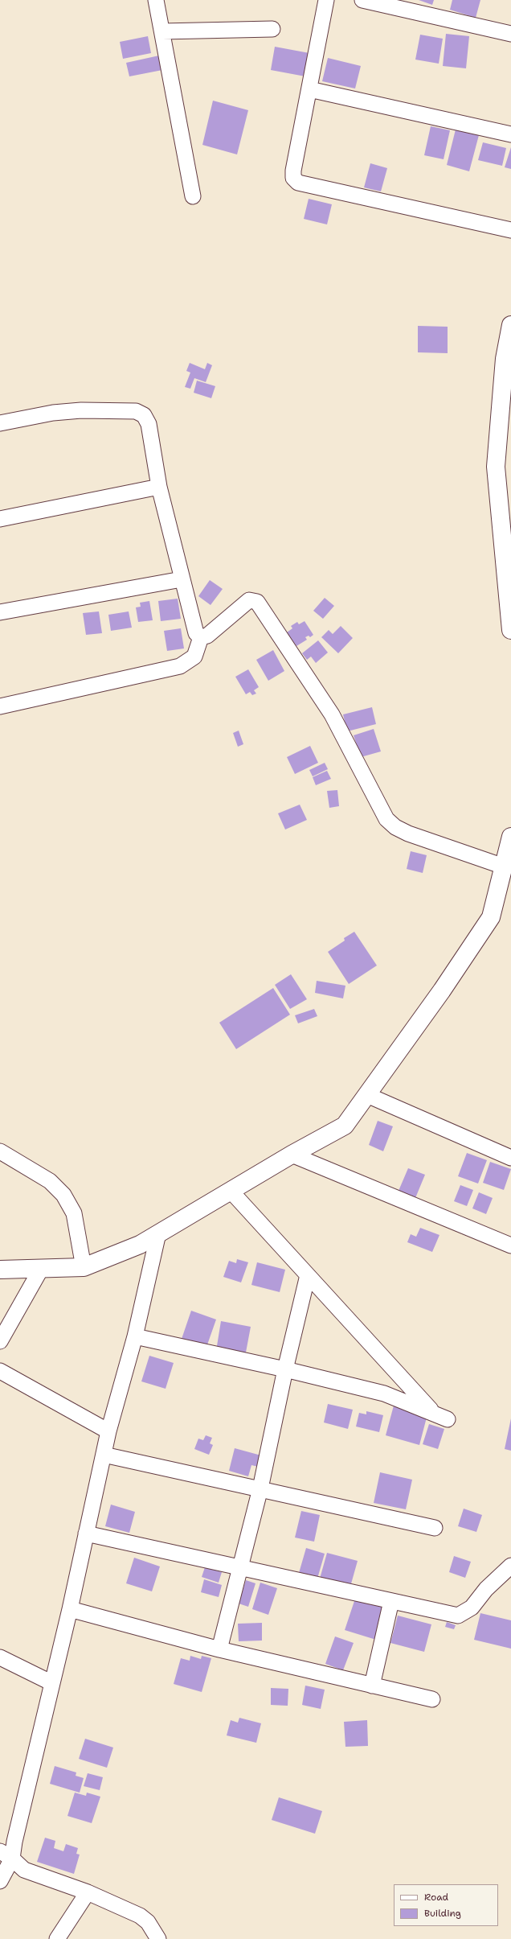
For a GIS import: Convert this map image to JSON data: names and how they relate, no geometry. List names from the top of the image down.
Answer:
{
  "legend": ["Road", "Building"]
}
